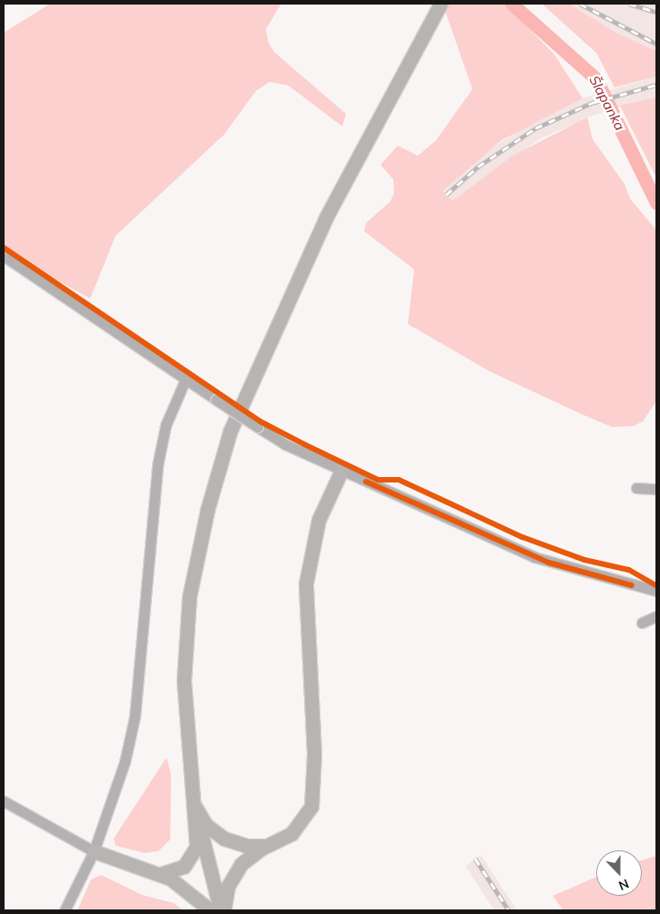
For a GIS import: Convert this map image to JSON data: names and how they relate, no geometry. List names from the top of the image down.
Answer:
{
  "water": ["Šlapanka"],
  "north": "bottom"
}
